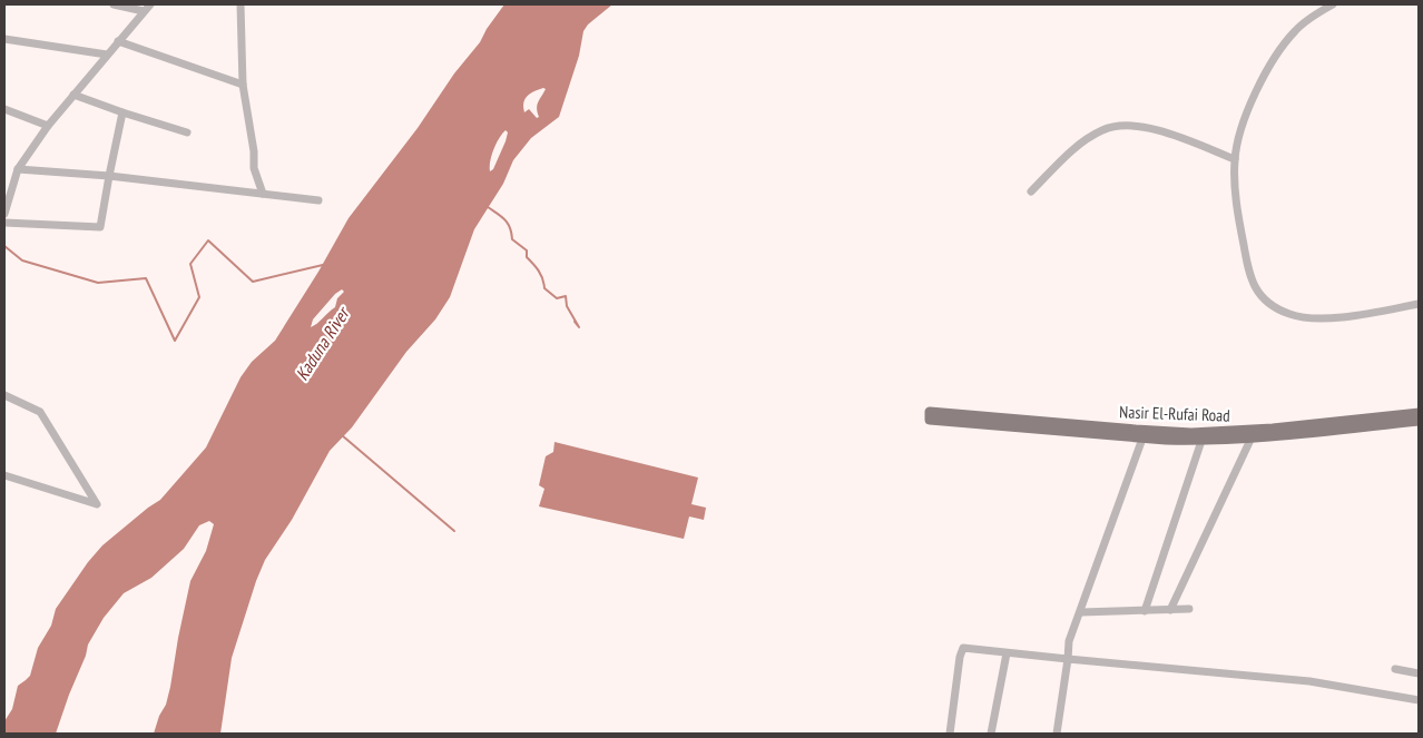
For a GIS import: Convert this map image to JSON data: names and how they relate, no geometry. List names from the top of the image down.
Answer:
{
  "streets": {
    "main road": ["Nasir El-Rufai Road"]
  },
  "water": ["Kaduna River"]
}
